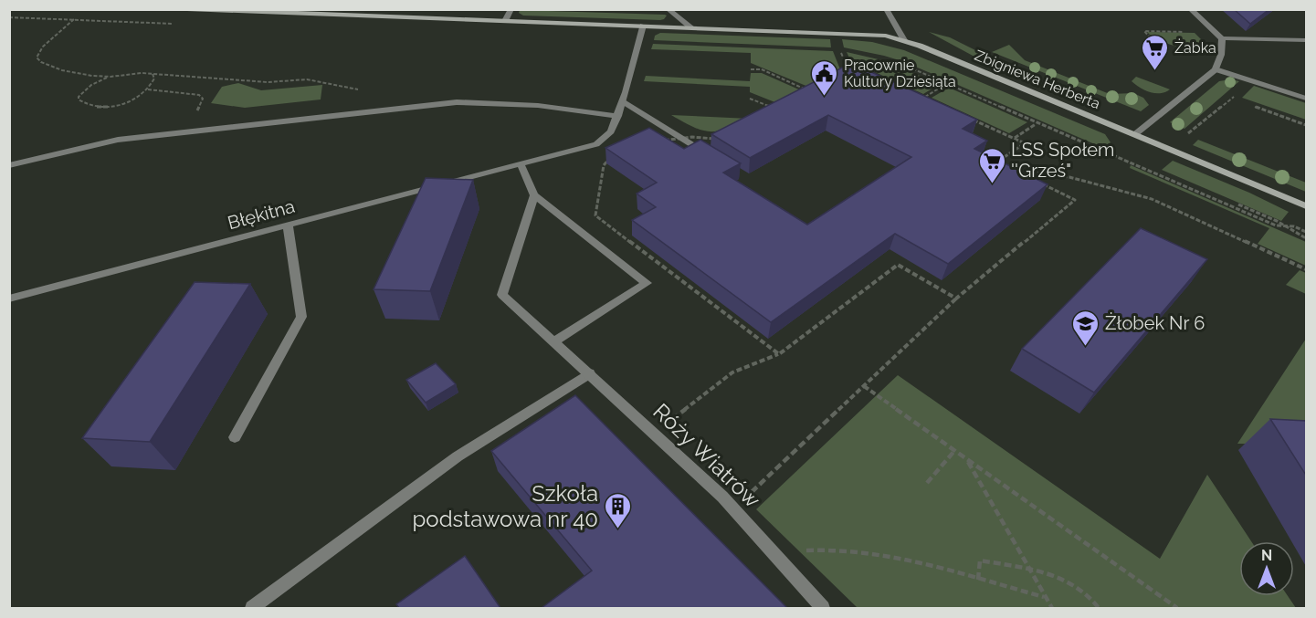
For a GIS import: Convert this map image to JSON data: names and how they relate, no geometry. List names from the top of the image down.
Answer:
{
  "streets": {
    "street": ["Zbigniewa Herberta", "Błękitna", "Róży Wiatrów"]
  },
  "places": {
    "supermarket": ["Żabka", "LSS Społem ''Grześ\""],
    "public building": ["Pracownie Kultury Dziesiąta"],
    "school or university": ["Żłobek Nr 6"],
    "building": ["Szkoła podstawowa nr 40"]
  },
  "north": "top"
}
